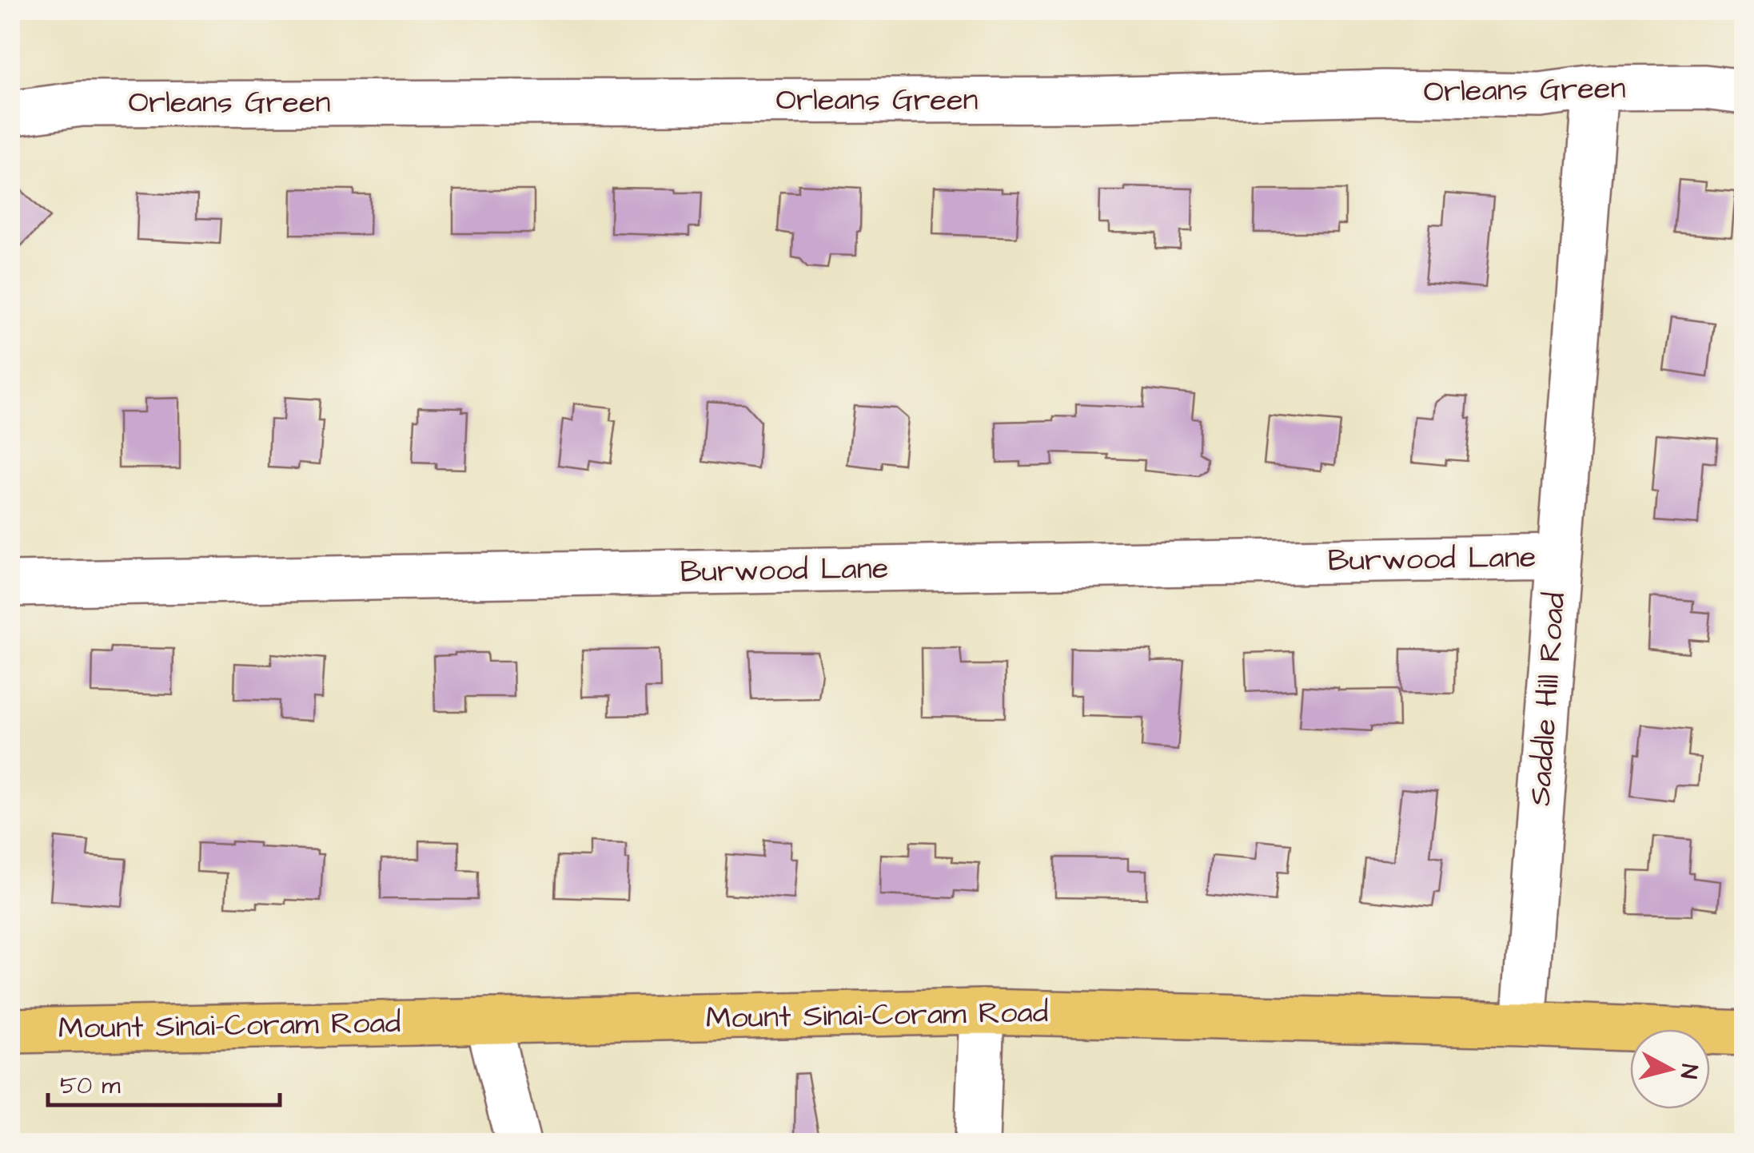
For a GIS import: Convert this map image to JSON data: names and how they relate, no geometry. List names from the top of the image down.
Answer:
{
  "streets": {
    "main road": ["Mount Sinai-Coram Road"],
    "street": ["Orleans Green", "Burwood Lane", "Saddle Hill Road"]
  },
  "crossings": [
    ["Orleans Green", "Saddle Hill Road"],
    ["Burwood Lane", "Saddle Hill Road"],
    ["Saddle Hill Road", "Mount Sinai-Coram Road"]
  ],
  "scale_bar": "50 m",
  "north": "right"
}
